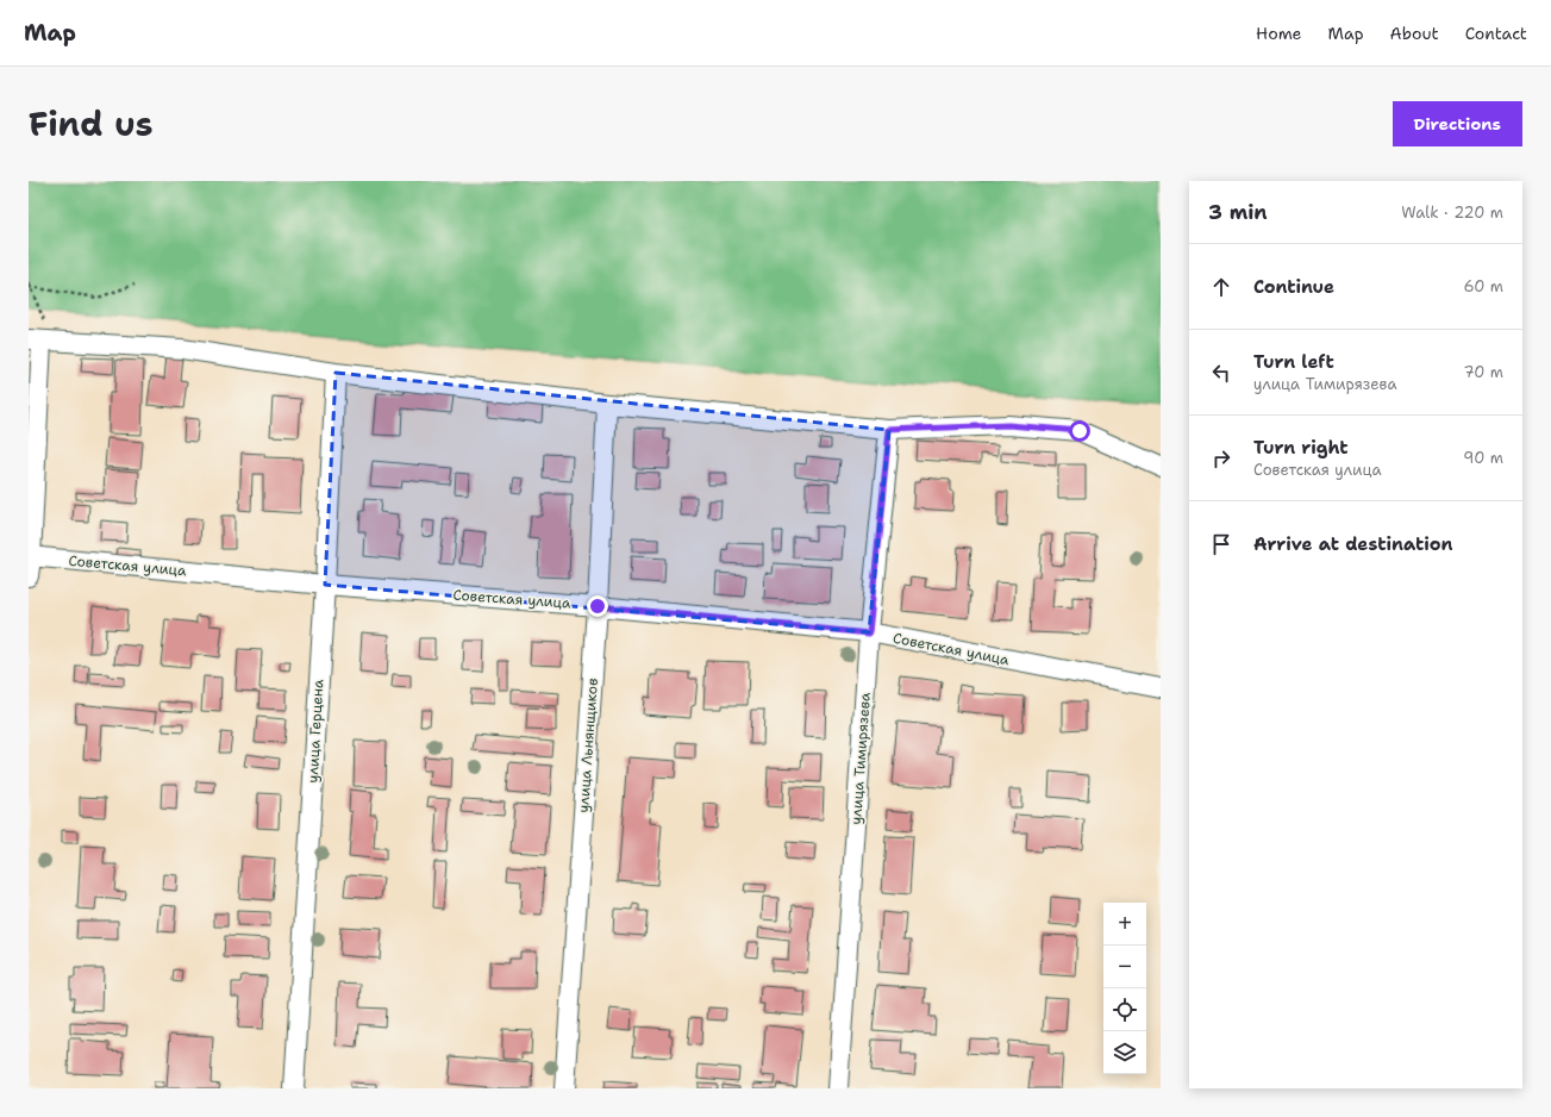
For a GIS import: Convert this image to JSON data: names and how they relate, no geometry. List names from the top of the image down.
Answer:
{
  "streets": {
    "street": [
      "Советская улица",
      "улица Герцена",
      "улица Льнянщиков",
      "улица Тимирязева"
    ]
  },
  "crossings": [
    ["Советская улица", "улица Герцена"],
    ["Советская улица", "улица Льнянщиков"],
    ["Советская улица", "улица Тимирязева"]
  ],
  "page": {
    "header": "Map",
    "nav": [
      "Home",
      "Map",
      "About",
      "Contact"
    ],
    "title": "Find us",
    "buttons": "Directions",
    "heading": ["3 min", "Walk · 220 m"],
    "list": [
      ["Continue", "60 m"],
      ["Turn left", "улица Тимирязева", "70 m"],
      ["Turn right", "Советская улица", "90 m"],
      "Arrive at destination"
    ],
    "map_buttons": ["+", "−"]
  }
}
